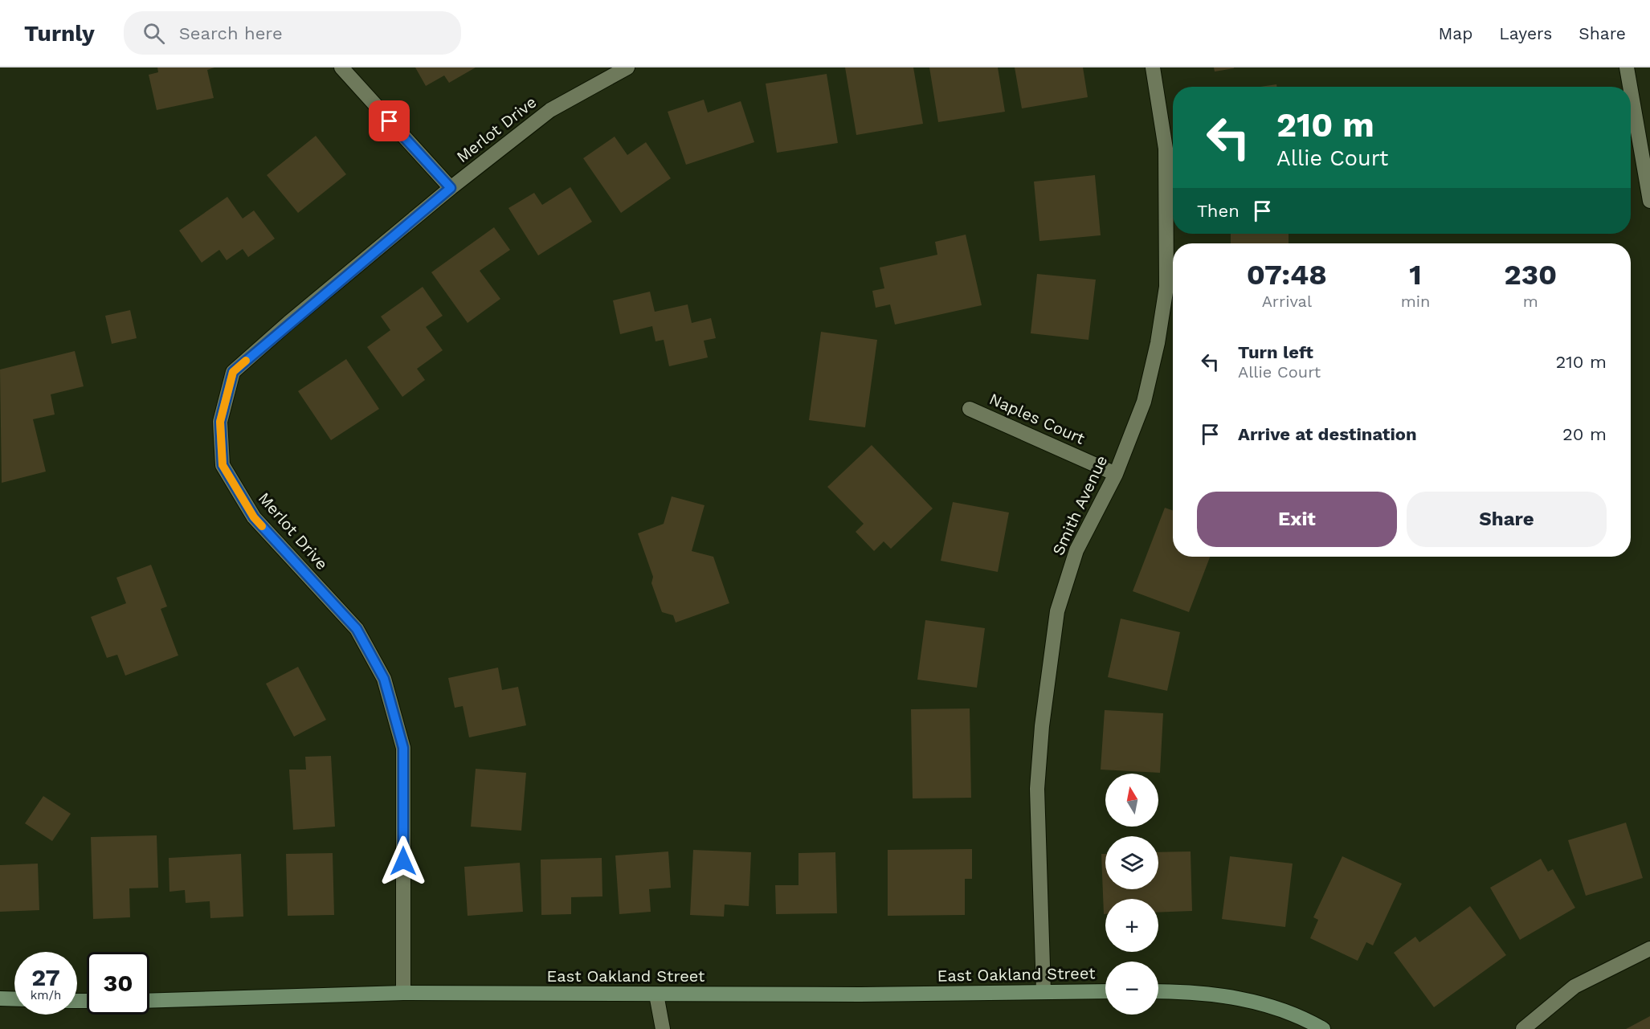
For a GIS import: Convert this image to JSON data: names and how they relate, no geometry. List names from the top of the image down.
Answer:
{
  "streets": {
    "street": [
      "Merlot Drive",
      "Naples Court",
      "Smith Avenue",
      "East Oakland Street"
    ]
  },
  "crossings": [
    ["Merlot Drive", "East Oakland Street"],
    ["Naples Court", "Smith Avenue"],
    ["Smith Avenue", "East Oakland Street"]
  ],
  "north": "top",
  "page": {
    "header": "Turnly",
    "search": "Search here",
    "nav": ["Map", "Layers", "Share"],
    "turn": ["210 m", "Allie Court"],
    "then": "Then",
    "eta": [
      "07:48",
      "Arrival",
      "1",
      "min",
      "230",
      "m"
    ],
    "list": [
      {
        "name": "Turn left",
        "note": "Allie Court",
        "value": "210 m"
      },
      {
        "name": "Arrive at destination",
        "value": "20 m"
      }
    ],
    "buttons": ["Exit", "Share"],
    "map_buttons": ["+", "−"],
    "speed": "27 km/h",
    "limit": "30"
  }
}
